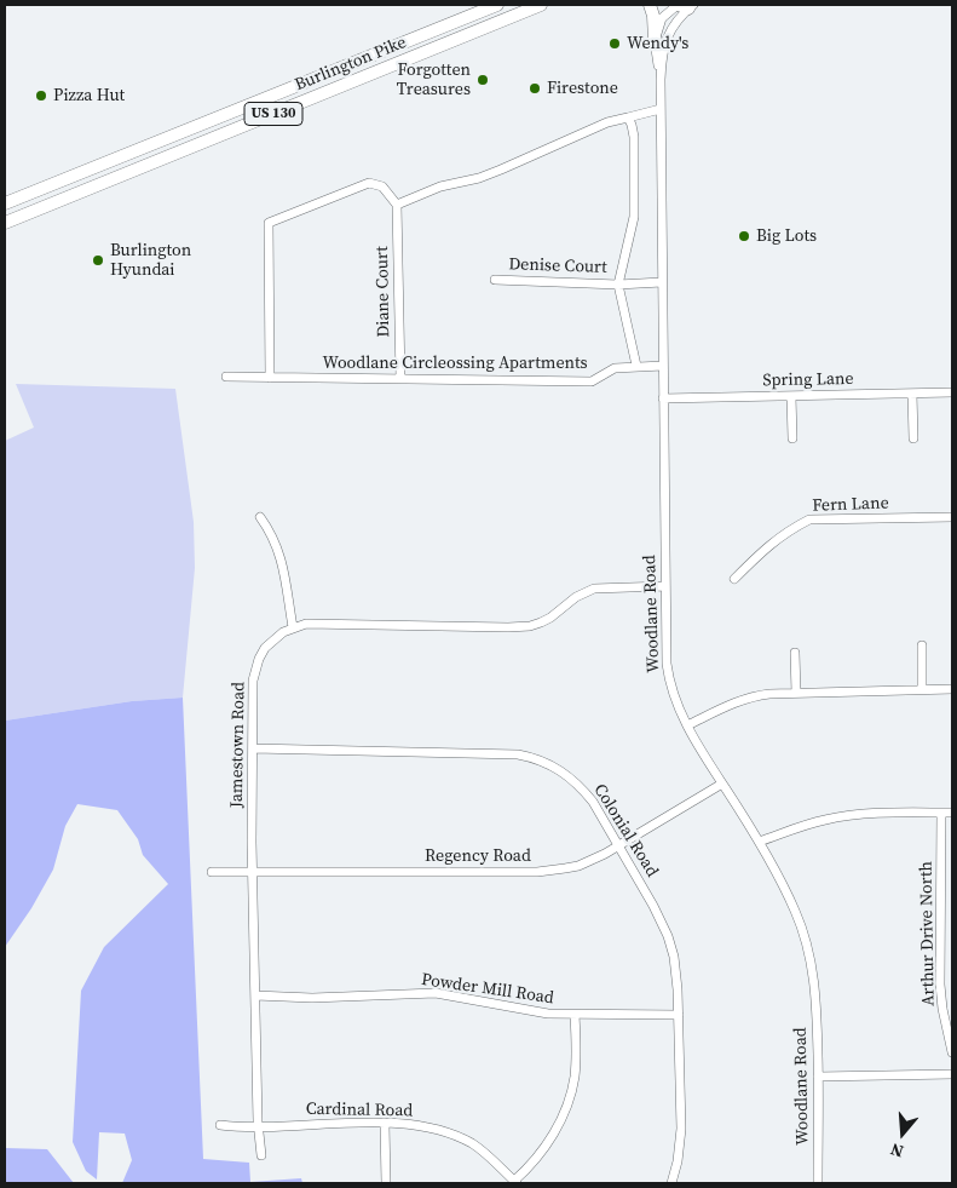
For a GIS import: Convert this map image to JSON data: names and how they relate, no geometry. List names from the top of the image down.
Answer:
{
  "streets": {
    "highway": ["Burlington Pike", "US 130"],
    "street": [
      "Denise Court",
      "Diane Court",
      "Woodlane Circleossing Apartments",
      "Spring Lane",
      "Fern Lane",
      "Woodlane Road",
      "Jamestown Road",
      "Colonial Road",
      "Regency Road",
      "Arthur Drive North",
      "Powder Mill Road",
      "Cardinal Road"
    ]
  },
  "crossings": [
    ["Denise Court", "Woodlane Road"],
    ["Diane Court", "Woodlane Circleossing Apartments"],
    ["Woodlane Circleossing Apartments", "Woodlane Road"],
    ["Spring Lane", "Woodlane Road"],
    ["Woodlane Road", "Regency Road"],
    ["Jamestown Road", "Colonial Road"],
    ["Jamestown Road", "Regency Road"],
    ["Jamestown Road", "Powder Mill Road"],
    ["Jamestown Road", "Cardinal Road"],
    ["Colonial Road", "Regency Road"],
    ["Colonial Road", "Powder Mill Road"]
  ],
  "places": [
    "Wendy's",
    "Forgotten Treasures",
    "Firestone",
    "Pizza Hut",
    "Big Lots",
    "Burlington Hyundai"
  ],
  "north": "bottom"
}
